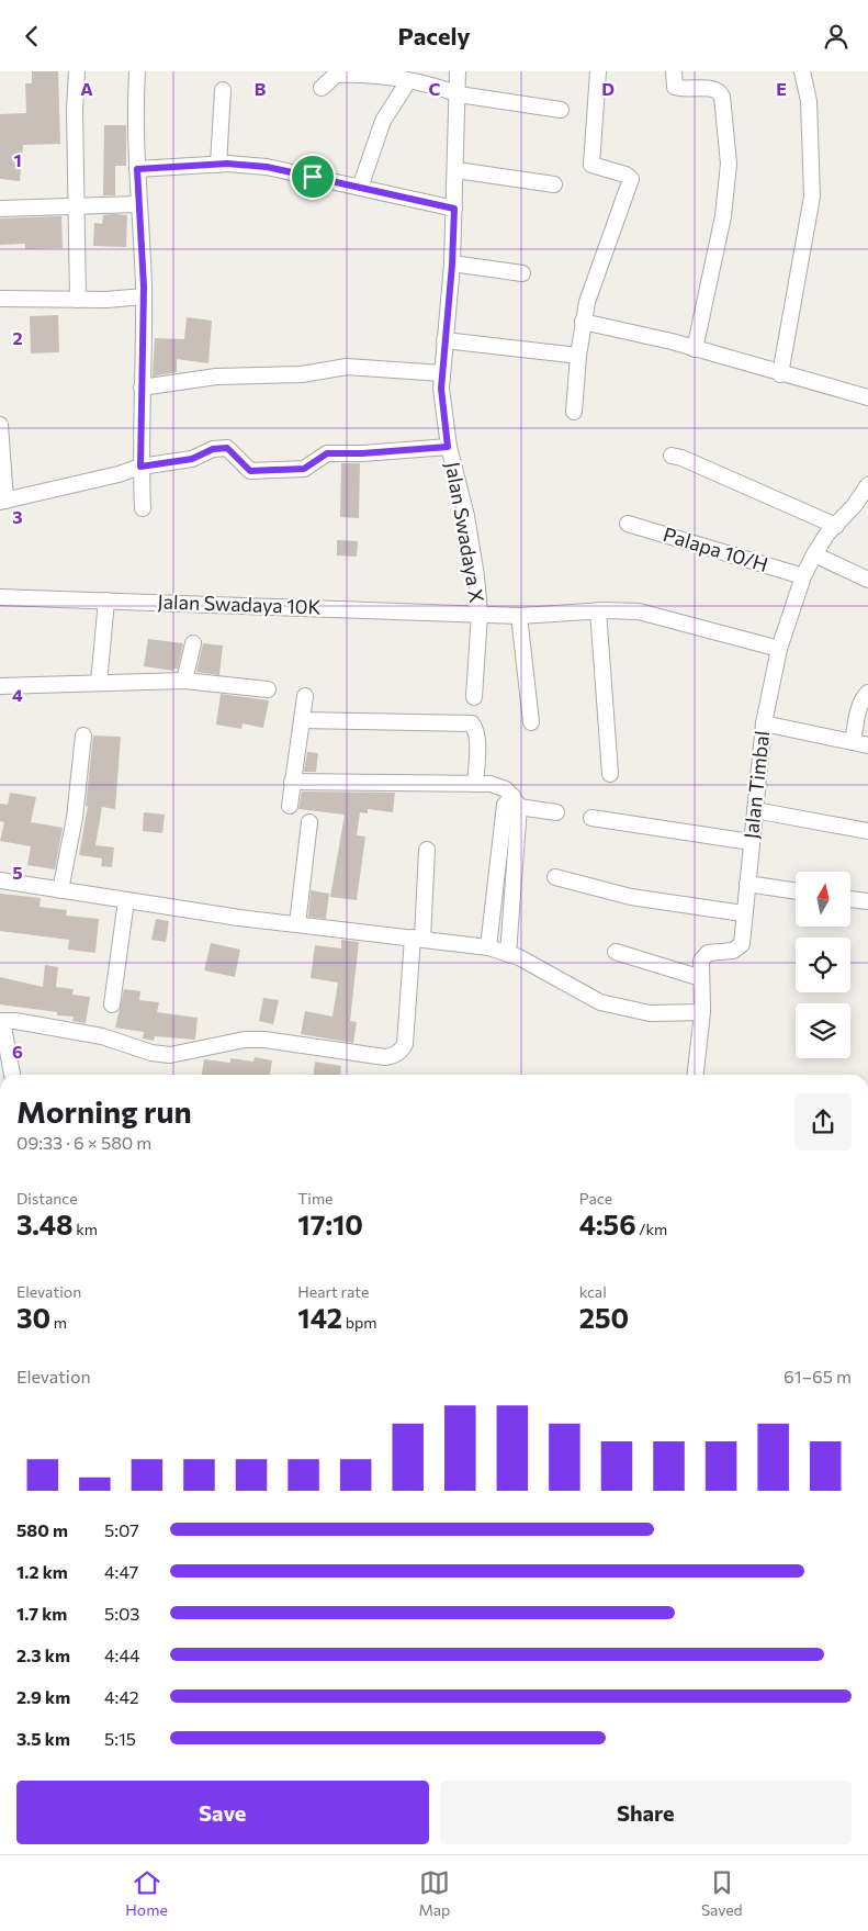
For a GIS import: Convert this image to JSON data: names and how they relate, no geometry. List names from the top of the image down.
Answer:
{
  "streets": {
    "street": [
      "Jalan Swadaya X",
      "Palapa 10/H",
      "Jalan Swadaya 10K",
      "Jalan Timbal"
    ]
  },
  "crossings": [
    ["Jalan Swadaya X", "Jalan Swadaya 10K"],
    ["Palapa 10/H", "Jalan Timbal"],
    ["Jalan Swadaya 10K", "Jalan Timbal"]
  ],
  "north": "top",
  "page": {
    "header": "Pacely",
    "heading": ["Morning run", "09:33 · 6 × 580 m"],
    "stats": [
      ["Distance", "3.48 km"],
      ["Time", "17:10"],
      ["Pace", "4:56 /km"],
      ["Elevation", "30 m"],
      ["Heart rate", "142 bpm"],
      ["kcal", "250"]
    ],
    "chart": ["Elevation", "61–65 m"],
    "list": [
      {
        "name": "580 m",
        "note": "5:07"
      },
      {
        "name": "1.2 km",
        "note": "4:47"
      },
      {
        "name": "1.7 km",
        "note": "5:03"
      },
      {
        "name": "2.3 km",
        "note": "4:44"
      },
      {
        "name": "2.9 km",
        "note": "4:42"
      },
      {
        "name": "3.5 km",
        "note": "5:15"
      }
    ],
    "buttons": ["Save", "Share"],
    "tabs": ["Home", "Map", "Saved"]
  },
  "grid": {
    "columns": [
      "A",
      "B",
      "C",
      "D",
      "E"
    ],
    "rows": [
      "1",
      "2",
      "3",
      "4",
      "5",
      "6"
    ]
  }
}
